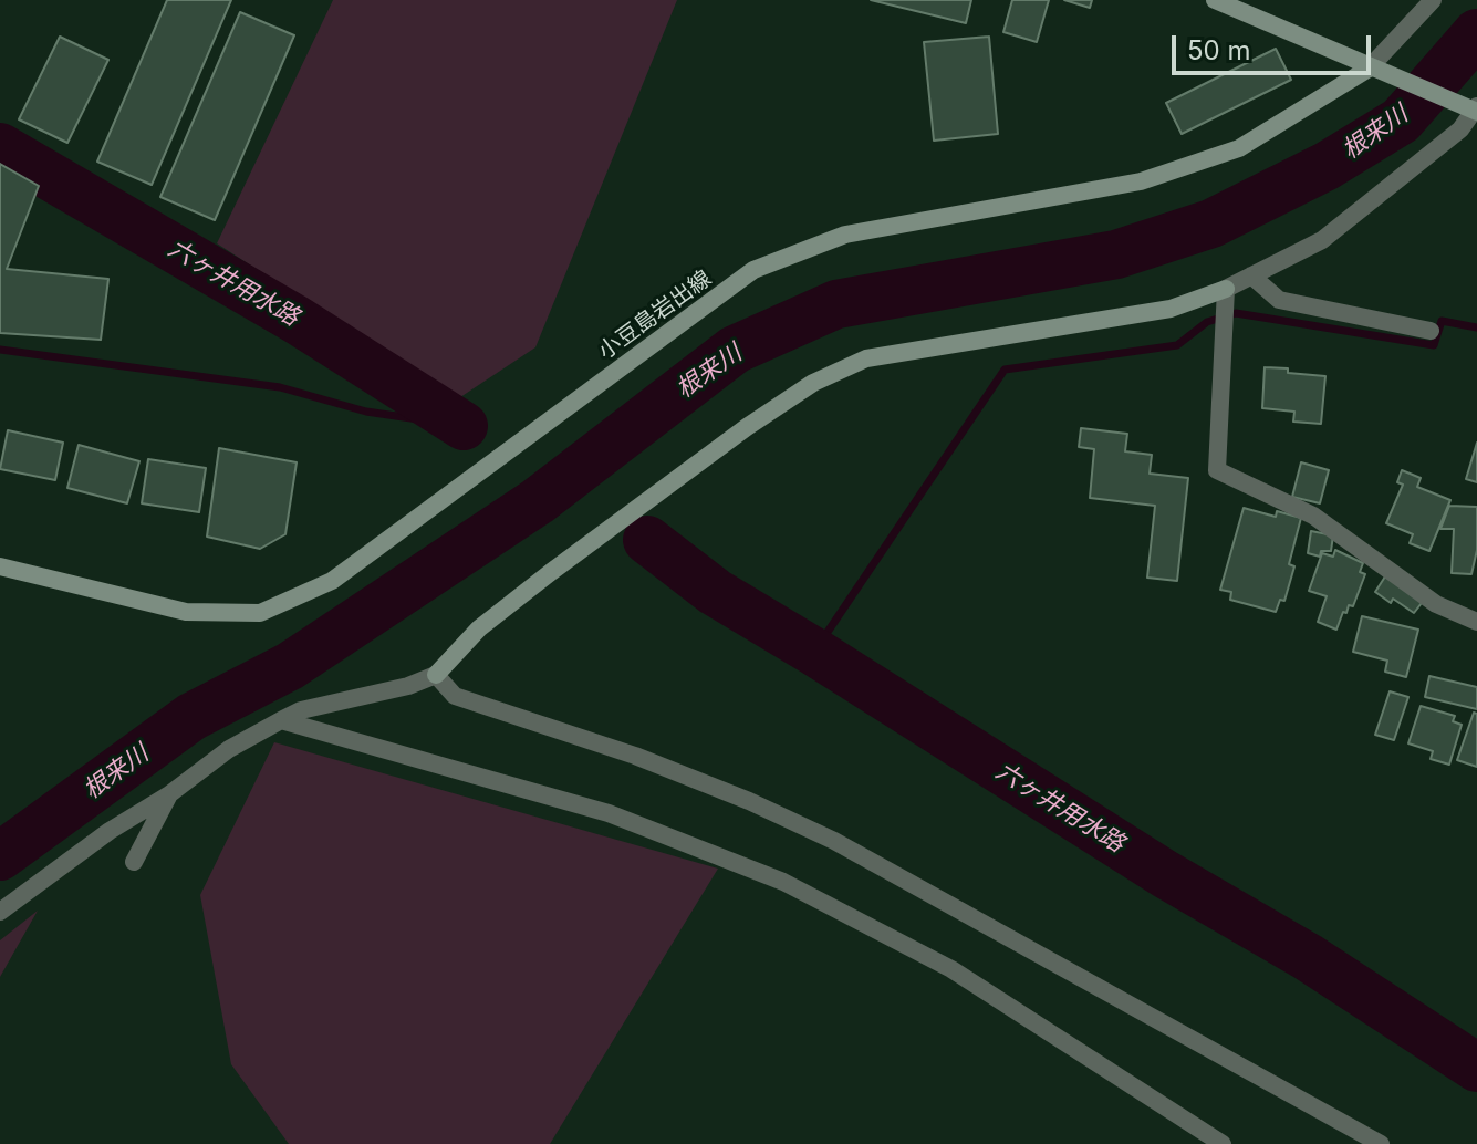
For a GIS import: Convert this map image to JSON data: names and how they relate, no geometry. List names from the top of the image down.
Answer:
{
  "streets": {
    "main road": ["小豆島岩出線"]
  },
  "water": ["根来川", "六ヶ井用水路"],
  "scale_bar": "50 m"
}
